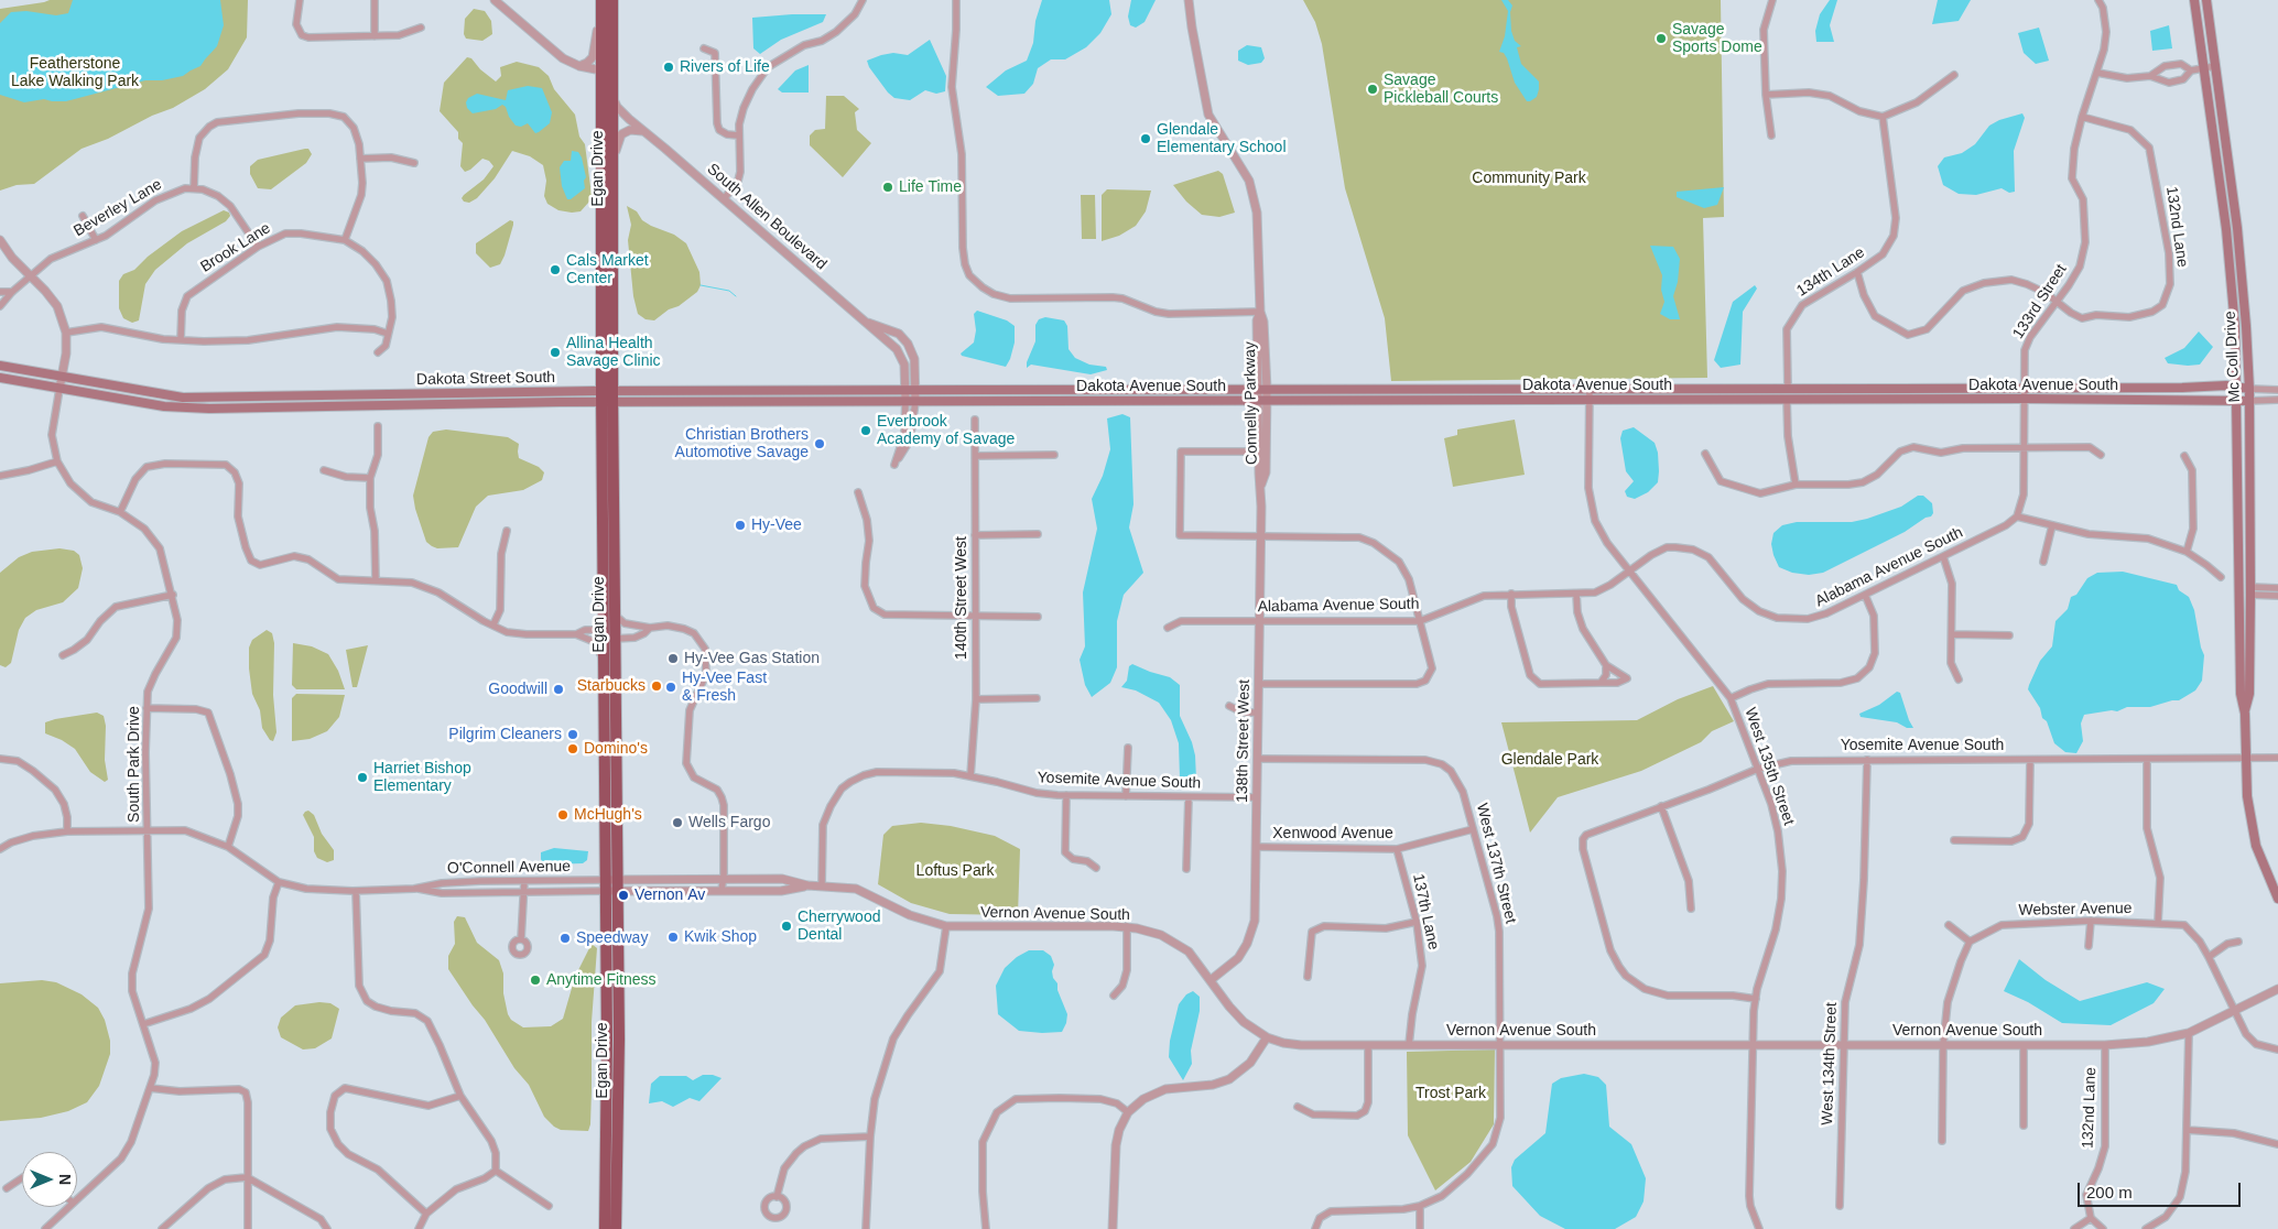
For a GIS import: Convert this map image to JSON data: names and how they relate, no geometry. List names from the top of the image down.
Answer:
{
  "streets": {
    "highway": ["Egan Drive"],
    "main road": ["Mc Coll Drive", "Dakota Street South", "Dakota Avenue South"],
    "street": [
      "Beverley Lane",
      "South Allen Boulevard",
      "132nd Lane",
      "Brook Lane",
      "134th Lane",
      "133rd Street",
      "Connelly Parkway",
      "Alabama Avenue South",
      "140th Street West",
      "138th Street West",
      "Yosemite Avenue South",
      "South Park Drive",
      "West 135th Street",
      "Xenwood Avenue",
      "West 137th Street",
      "O'Connell Avenue",
      "Webster Avenue",
      "137th Lane",
      "Vernon Avenue South",
      "West 134th Street"
    ]
  },
  "crossings": [
    ["Egan Drive", "South Allen Boulevard"],
    ["Egan Drive", "Dakota Street South"],
    ["Egan Drive", "O'Connell Avenue"],
    ["Egan Drive", "Vernon Avenue South"],
    ["Beverley Lane", "South Park Drive"],
    ["South Allen Boulevard", "Dakota Street South"],
    ["South Allen Boulevard", "Dakota Avenue South"],
    ["132nd Lane", "134th Lane"],
    ["132nd Lane", "133rd Street"],
    ["132nd Lane", "Vernon Avenue South"],
    ["134th Lane", "Dakota Avenue South"],
    ["133rd Street", "Dakota Avenue South"],
    ["133rd Street", "Alabama Avenue South"],
    ["Mc Coll Drive", "Dakota Avenue South"],
    ["Mc Coll Drive", "Yosemite Avenue South"],
    ["Dakota Street South", "Dakota Avenue South"],
    ["Dakota Street South", "South Park Drive"],
    ["Dakota Avenue South", "Connelly Parkway"],
    ["Dakota Avenue South", "West 135th Street"],
    ["Connelly Parkway", "138th Street West"],
    ["Alabama Avenue South", "138th Street West"],
    ["Alabama Avenue South", "West 135th Street"],
    ["140th Street West", "Yosemite Avenue South"],
    ["138th Street West", "Yosemite Avenue South"],
    ["138th Street West", "Xenwood Avenue"],
    ["138th Street West", "West 137th Street"],
    ["138th Street West", "Vernon Avenue South"],
    ["Yosemite Avenue South", "West 135th Street"],
    ["Yosemite Avenue South", "Vernon Avenue South"],
    ["Yosemite Avenue South", "West 134th Street"],
    ["South Park Drive", "O'Connell Avenue"],
    ["West 135th Street", "Vernon Avenue South"],
    ["Xenwood Avenue", "West 137th Street"],
    ["Xenwood Avenue", "137th Lane"],
    ["West 137th Street", "Vernon Avenue South"],
    ["O'Connell Avenue", "Vernon Avenue South"],
    ["137th Lane", "Vernon Avenue South"],
    ["Vernon Avenue South", "West 134th Street"]
  ],
  "parks": [
    "Featherstone Lake Walking Park",
    "Community Park",
    "Glendale Park",
    "Loftus Park",
    "Trost Park"
  ],
  "places": [
    "Savage Sports Dome",
    "Rivers of Life",
    "Savage Pickleball Courts",
    "Glendale Elementary School",
    "Life Time",
    "Cals Market Center",
    "Allina Health Savage Clinic",
    "Everbrook Academy of Savage",
    "Christian Brothers Automotive Savage",
    "Hy-Vee",
    "Hy-Vee Gas Station",
    "Starbucks",
    "Hy-Vee Fast & Fresh",
    "Goodwill",
    "Pilgrim Cleaners",
    "Domino's",
    "Harriet Bishop Elementary",
    "McHugh's",
    "Wells Fargo",
    "Vernon Av",
    "Cherrywood Dental",
    "Kwik Shop",
    "Speedway",
    "Anytime Fitness"
  ],
  "scale_bar": "200 m",
  "north": "right"
}
